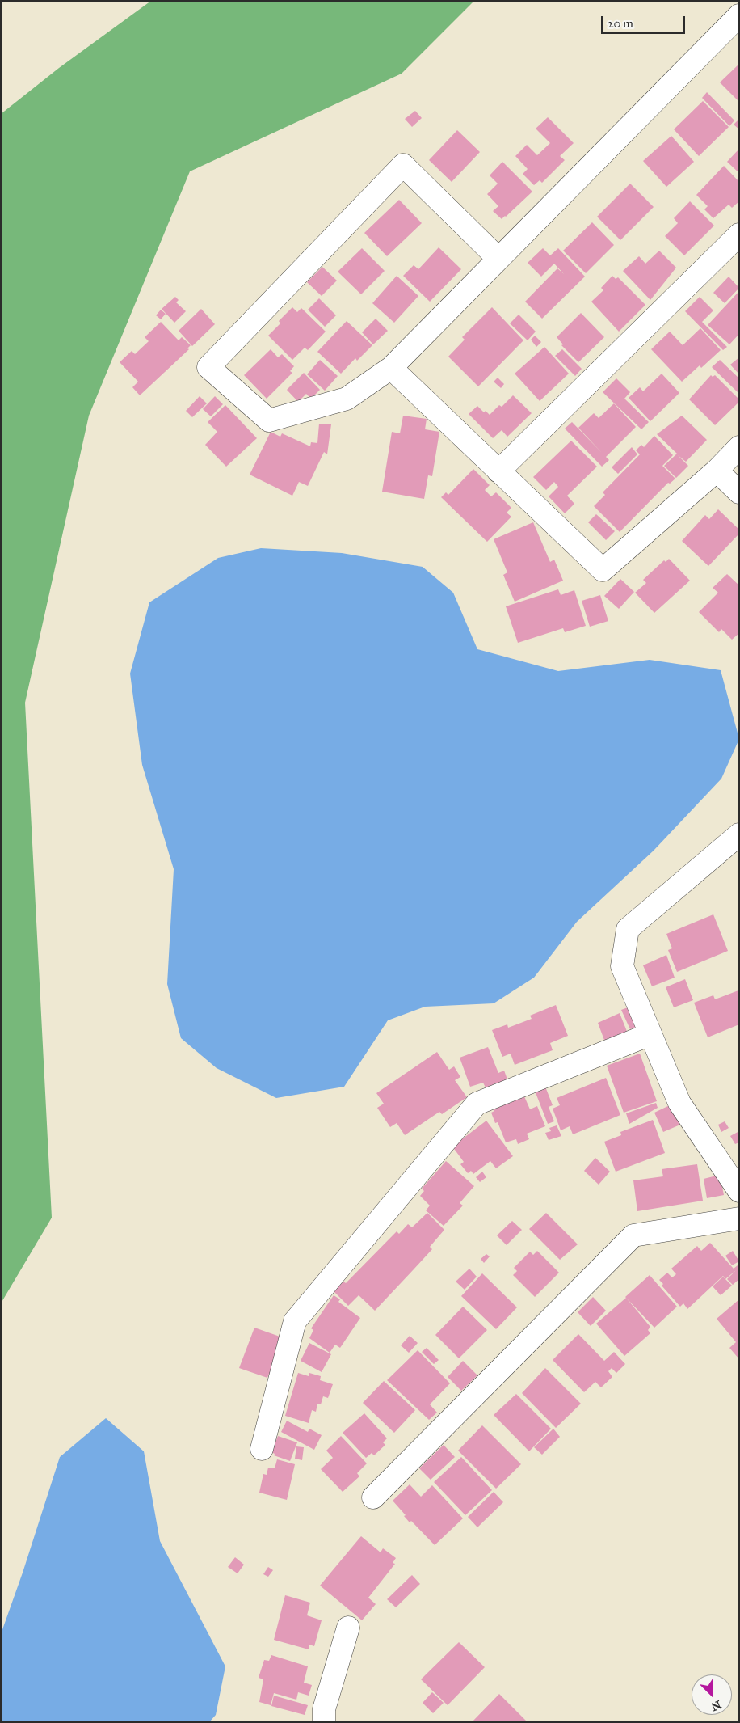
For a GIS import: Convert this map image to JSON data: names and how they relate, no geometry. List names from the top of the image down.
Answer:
{
  "scale_bar": "20 m",
  "north": "bottom right"
}
